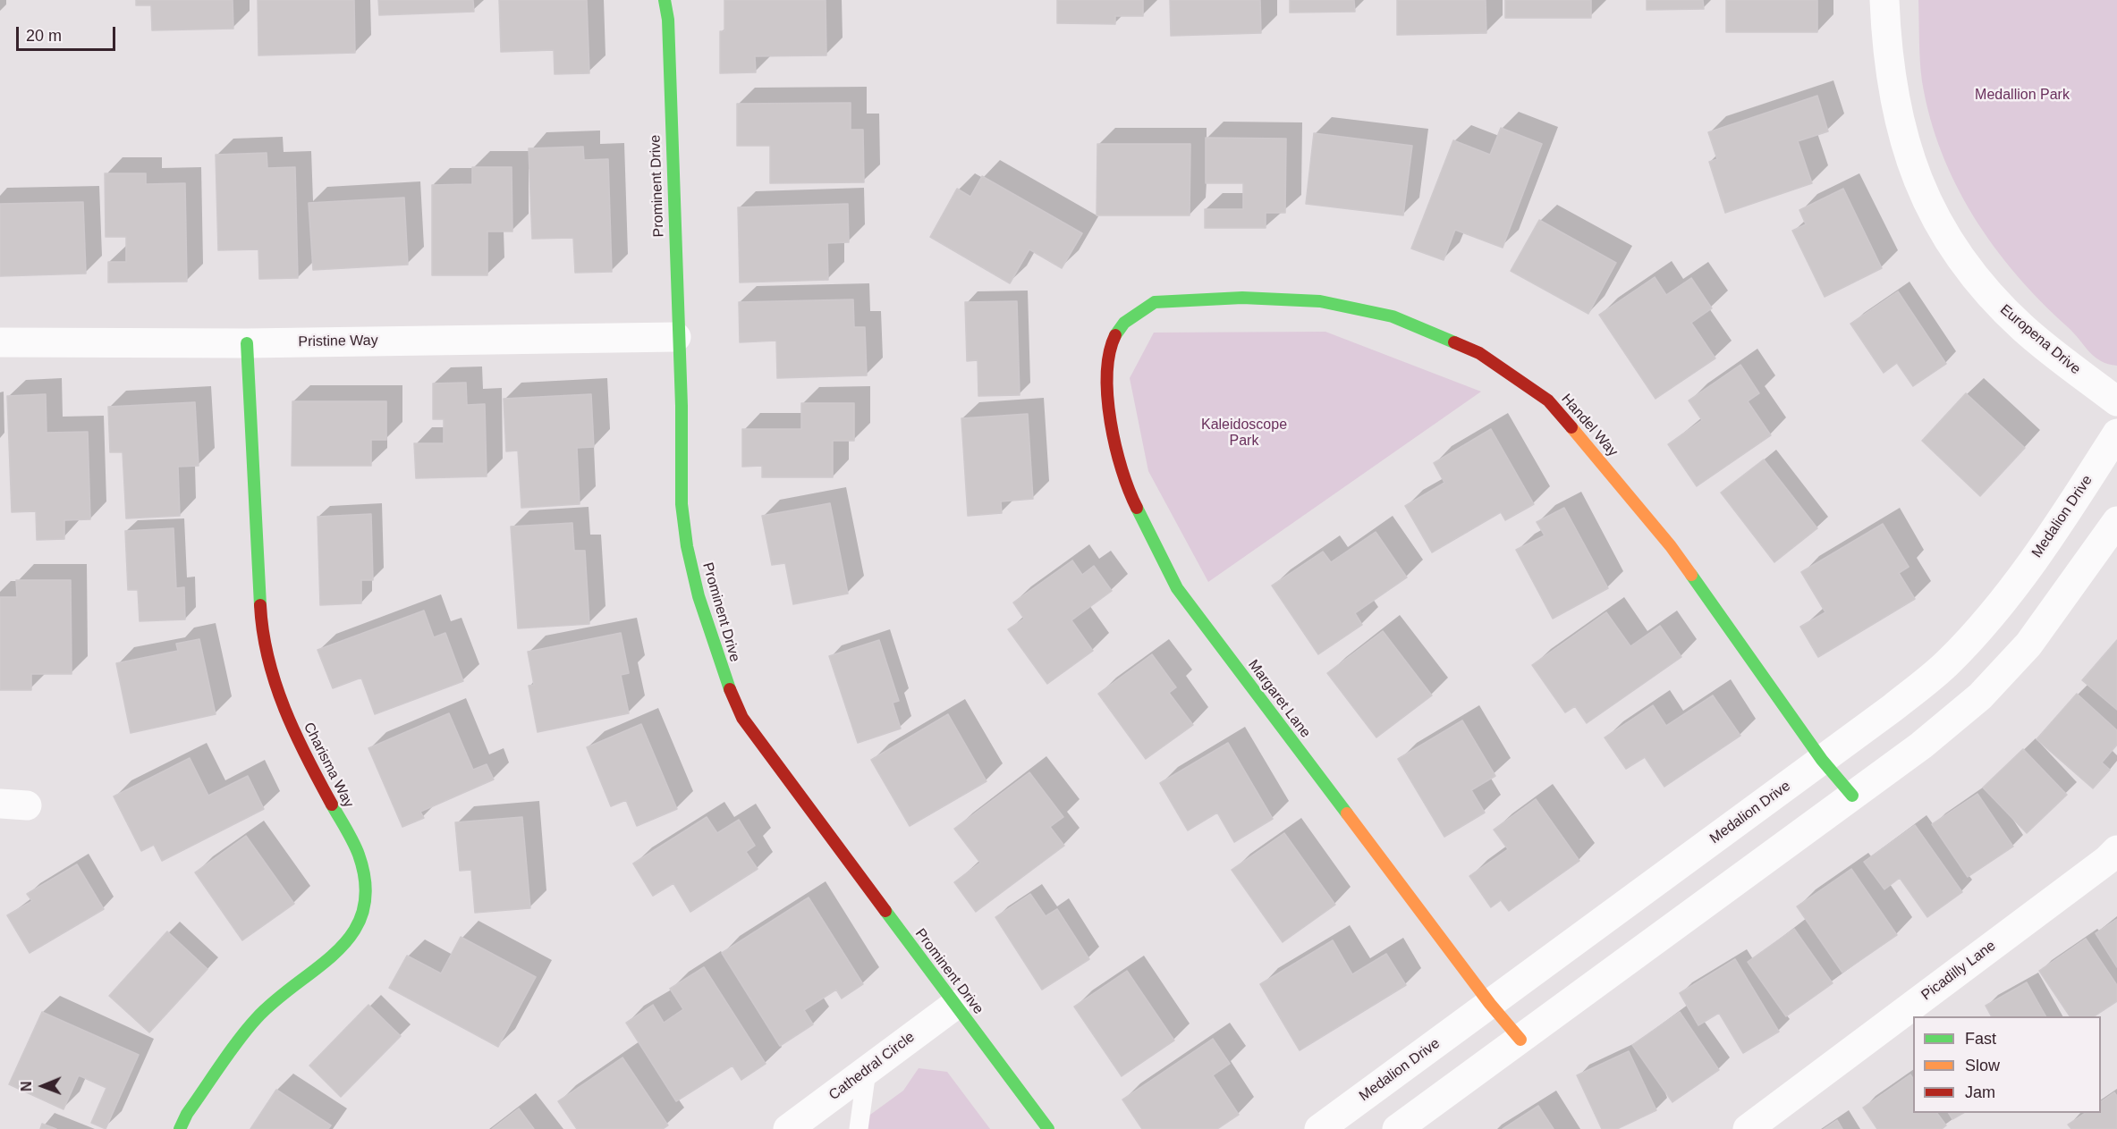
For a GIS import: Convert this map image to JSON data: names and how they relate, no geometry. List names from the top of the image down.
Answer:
{
  "streets": {
    "street": [
      "Prominent Drive",
      "Europena Drive",
      "Pristine Way",
      "Handel Way",
      "Medalion Drive",
      "Margaret Lane",
      "Charisma Way",
      "Picadilly Lane",
      "Cathedral Circle"
    ]
  },
  "crossings": [
    ["Prominent Drive", "Pristine Way"],
    ["Prominent Drive", "Cathedral Circle"],
    ["Pristine Way", "Charisma Way"],
    ["Handel Way", "Medalion Drive"],
    ["Handel Way", "Margaret Lane"],
    ["Medalion Drive", "Margaret Lane"]
  ],
  "parks": ["Medallion Park", "Kaleidoscope Park"],
  "legend": ["Fast", "Slow", "Jam"],
  "scale_bar": "20 m",
  "north": "left"
}
